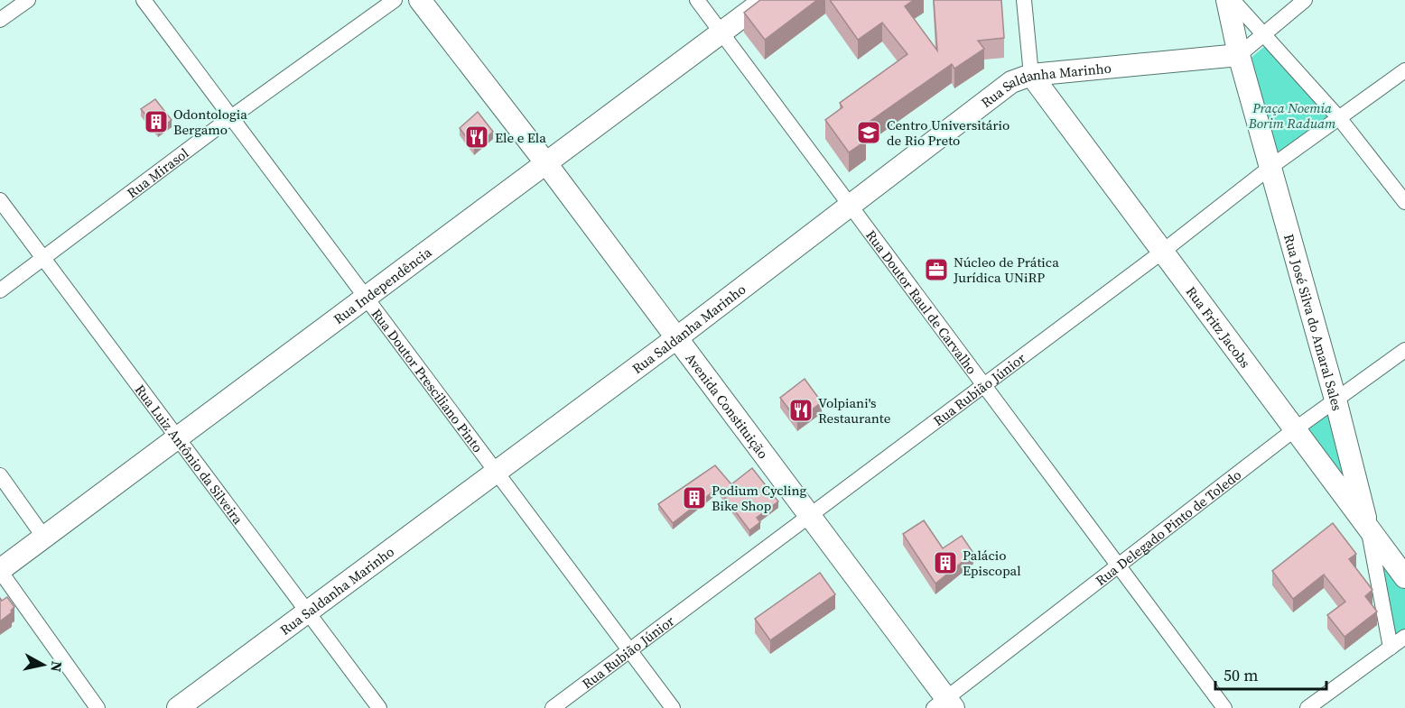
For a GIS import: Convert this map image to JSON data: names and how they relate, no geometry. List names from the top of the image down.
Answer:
{
  "streets": {
    "street": [
      "Rua Saldanha Marinho",
      "Rua Mirasol",
      "Rua Independência",
      "Rua Doutor Raul de Carvalho",
      "Rua José Silva do Amaral Sales",
      "Rua Fritz Jacobs",
      "Rua Doutor Presciliano Pinto",
      "Rua Rubião Júnior",
      "Avenida Constituição",
      "Rua Luiz Antônio da Silveira",
      "Rua Delegado Pinto de Toledo"
    ]
  },
  "crossings": [
    ["Rua Saldanha Marinho", "Rua Doutor Raul de Carvalho"],
    ["Rua Saldanha Marinho", "Rua José Silva do Amaral Sales"],
    ["Rua Saldanha Marinho", "Rua Fritz Jacobs"],
    ["Rua Saldanha Marinho", "Rua Doutor Presciliano Pinto"],
    ["Rua Saldanha Marinho", "Avenida Constituição"],
    ["Rua Saldanha Marinho", "Rua Luiz Antônio da Silveira"],
    ["Rua Mirasol", "Rua Doutor Presciliano Pinto"],
    ["Rua Mirasol", "Rua Luiz Antônio da Silveira"],
    ["Rua Independência", "Rua Doutor Raul de Carvalho"],
    ["Rua Independência", "Rua Doutor Presciliano Pinto"],
    ["Rua Independência", "Avenida Constituição"],
    ["Rua Independência", "Rua Luiz Antônio da Silveira"],
    ["Rua Doutor Raul de Carvalho", "Rua Rubião Júnior"],
    ["Rua Doutor Raul de Carvalho", "Rua Delegado Pinto de Toledo"],
    ["Rua José Silva do Amaral Sales", "Rua Fritz Jacobs"],
    ["Rua José Silva do Amaral Sales", "Rua Rubião Júnior"],
    ["Rua José Silva do Amaral Sales", "Rua Delegado Pinto de Toledo"],
    ["Rua Fritz Jacobs", "Rua Rubião Júnior"],
    ["Rua Fritz Jacobs", "Rua Delegado Pinto de Toledo"],
    ["Rua Doutor Presciliano Pinto", "Rua Rubião Júnior"],
    ["Rua Rubião Júnior", "Avenida Constituição"],
    ["Avenida Constituição", "Rua Delegado Pinto de Toledo"]
  ],
  "parks": ["Praça Noemia Borim Raduam"],
  "places": {
    "building": ["Odontologia Bergamo", "Podium Cycling Bike Shop", "Palácio Episcopal"],
    "school or university": ["Centro Universitário de Rio Preto"],
    "restaurant": ["Ele e Ela", "Volpiani's Restaurante"],
    "office": ["Núcleo de Prática Jurídica UNiRP"]
  },
  "scale_bar": "50 m",
  "north": "right"
}
